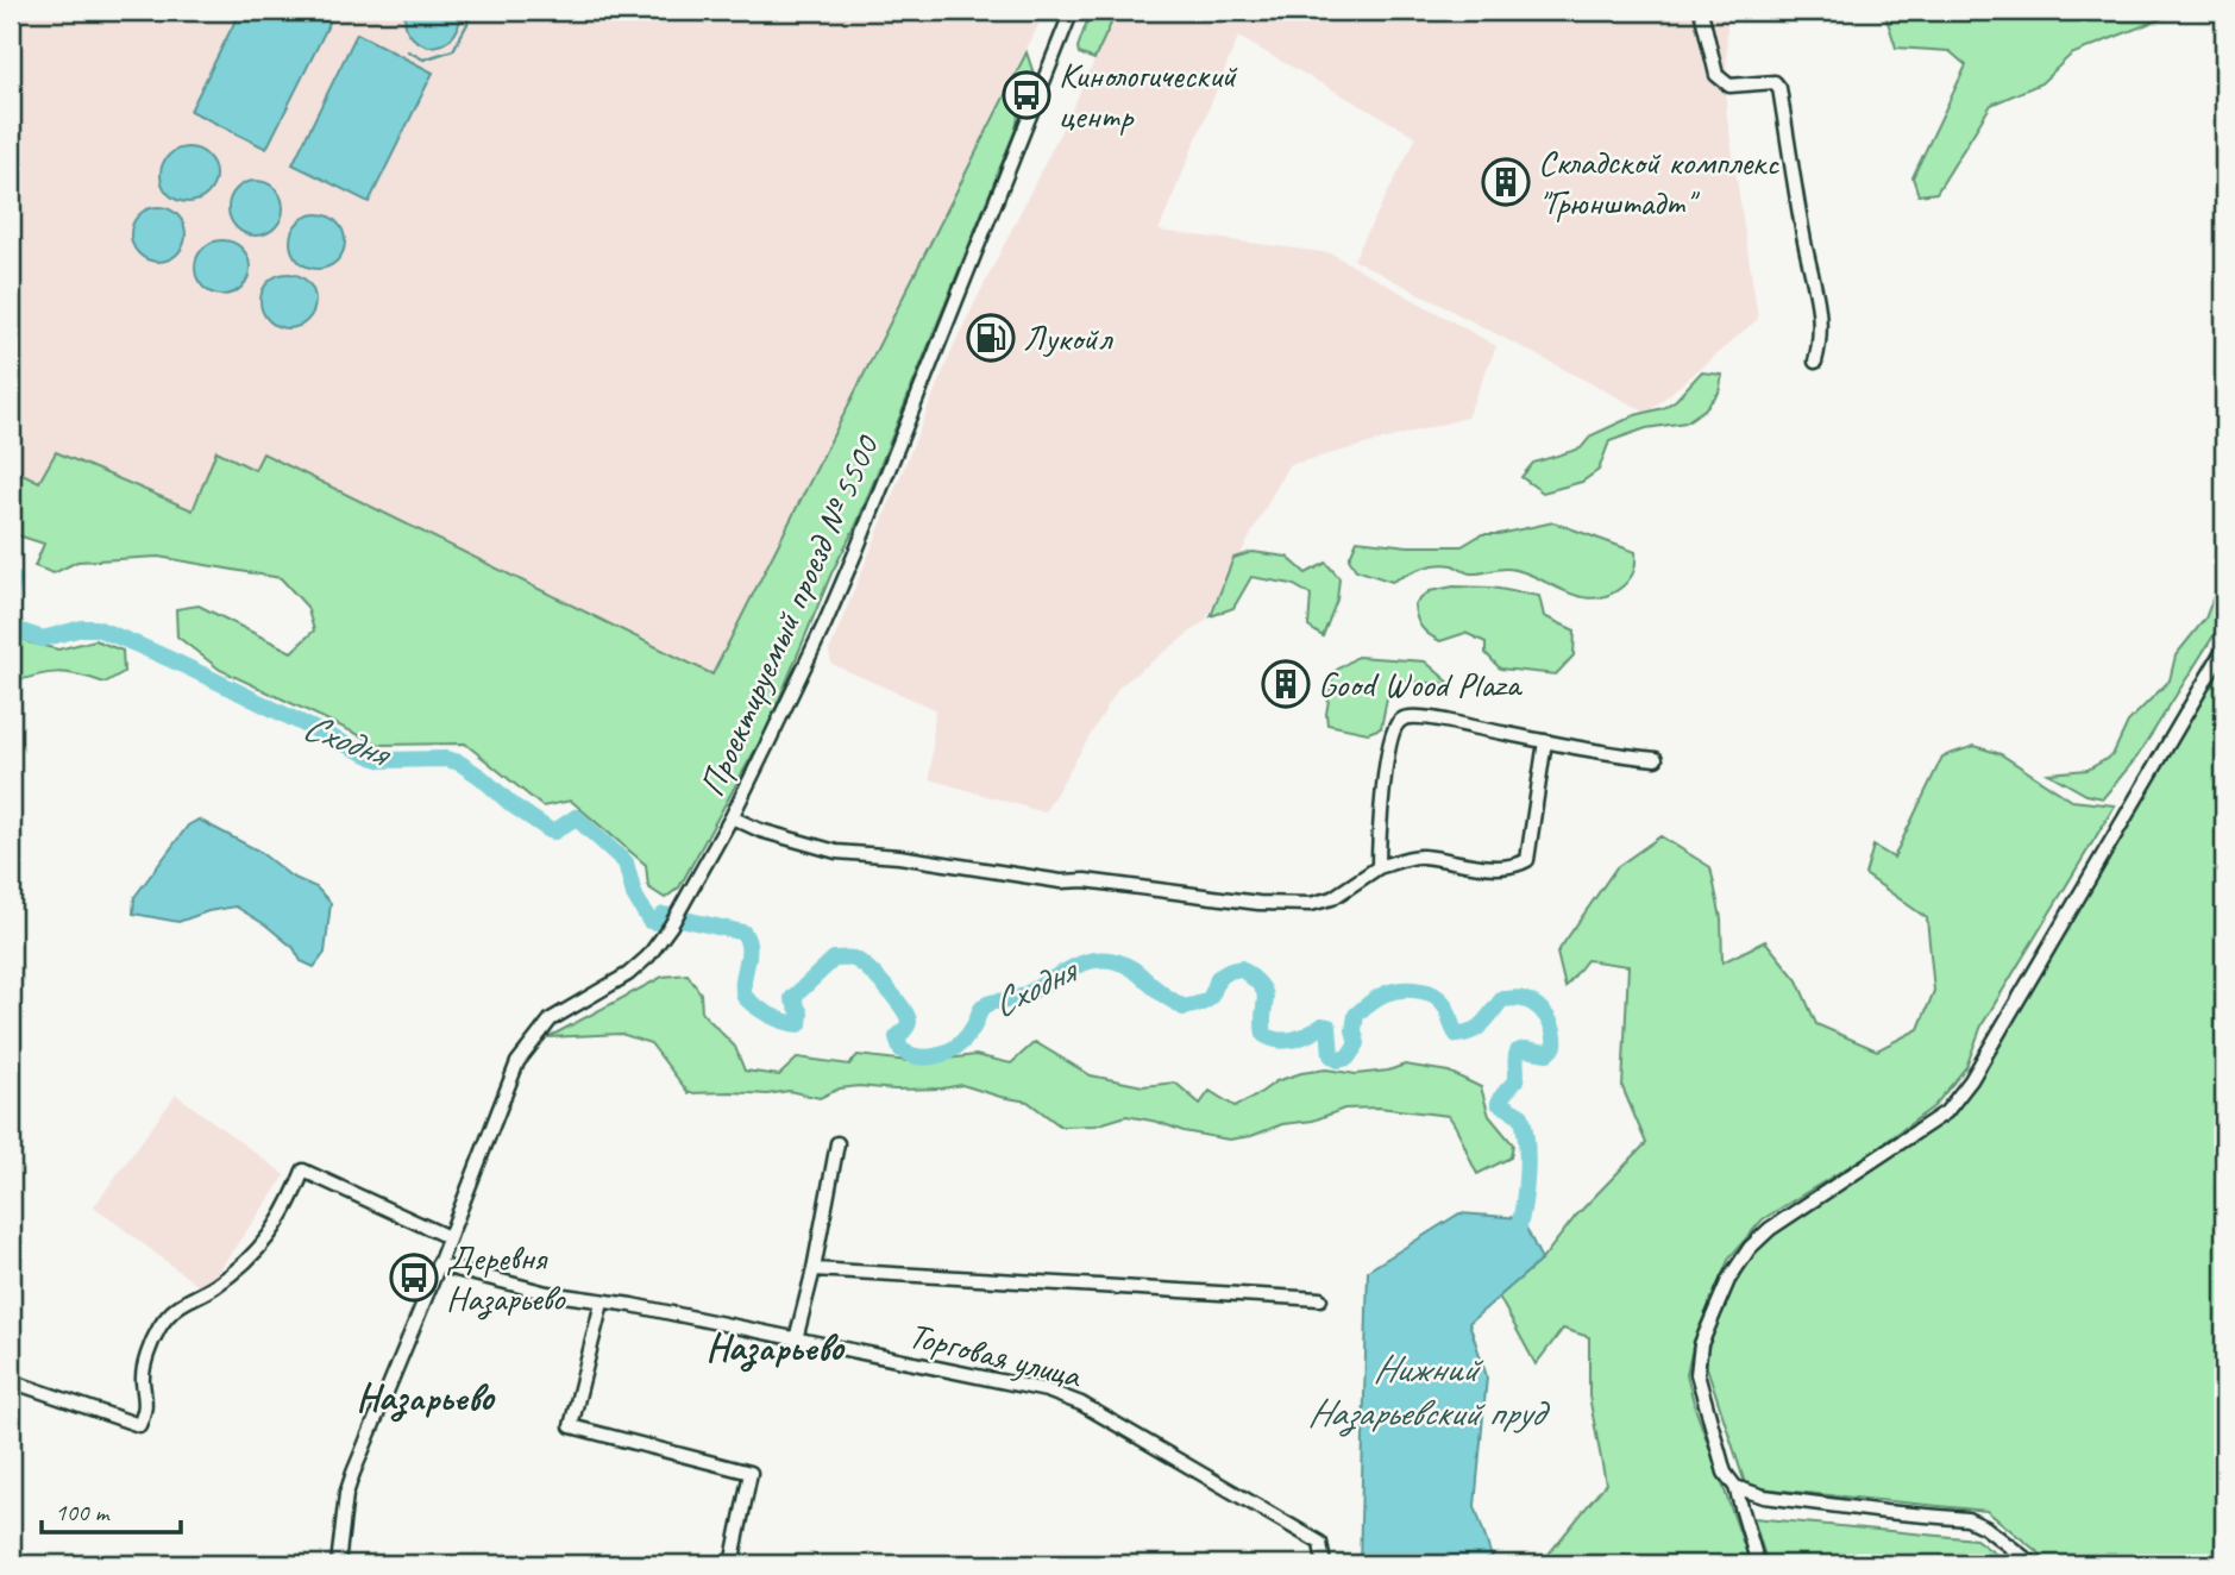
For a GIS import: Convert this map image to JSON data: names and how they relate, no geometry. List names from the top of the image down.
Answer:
{
  "streets": {
    "street": ["Проектируемый проезд № 5500", "Торговая улица"]
  },
  "crossings": [
    ["Проектируемый проезд № 5500", "Торговая улица"]
  ],
  "districts": ["Назарьево", "Назарьево"],
  "water": ["Сходня", "Нижний Назарьевский пруд"],
  "places": {
    "bus stop": ["Кинологический центр", "Деревня Назарьево"],
    "building": ["Складской комплекс \"Грюнштадт\"", "Good Wood Plaza"],
    "fuel station": ["Лукойл"]
  },
  "scale_bar": "100 m"
}
